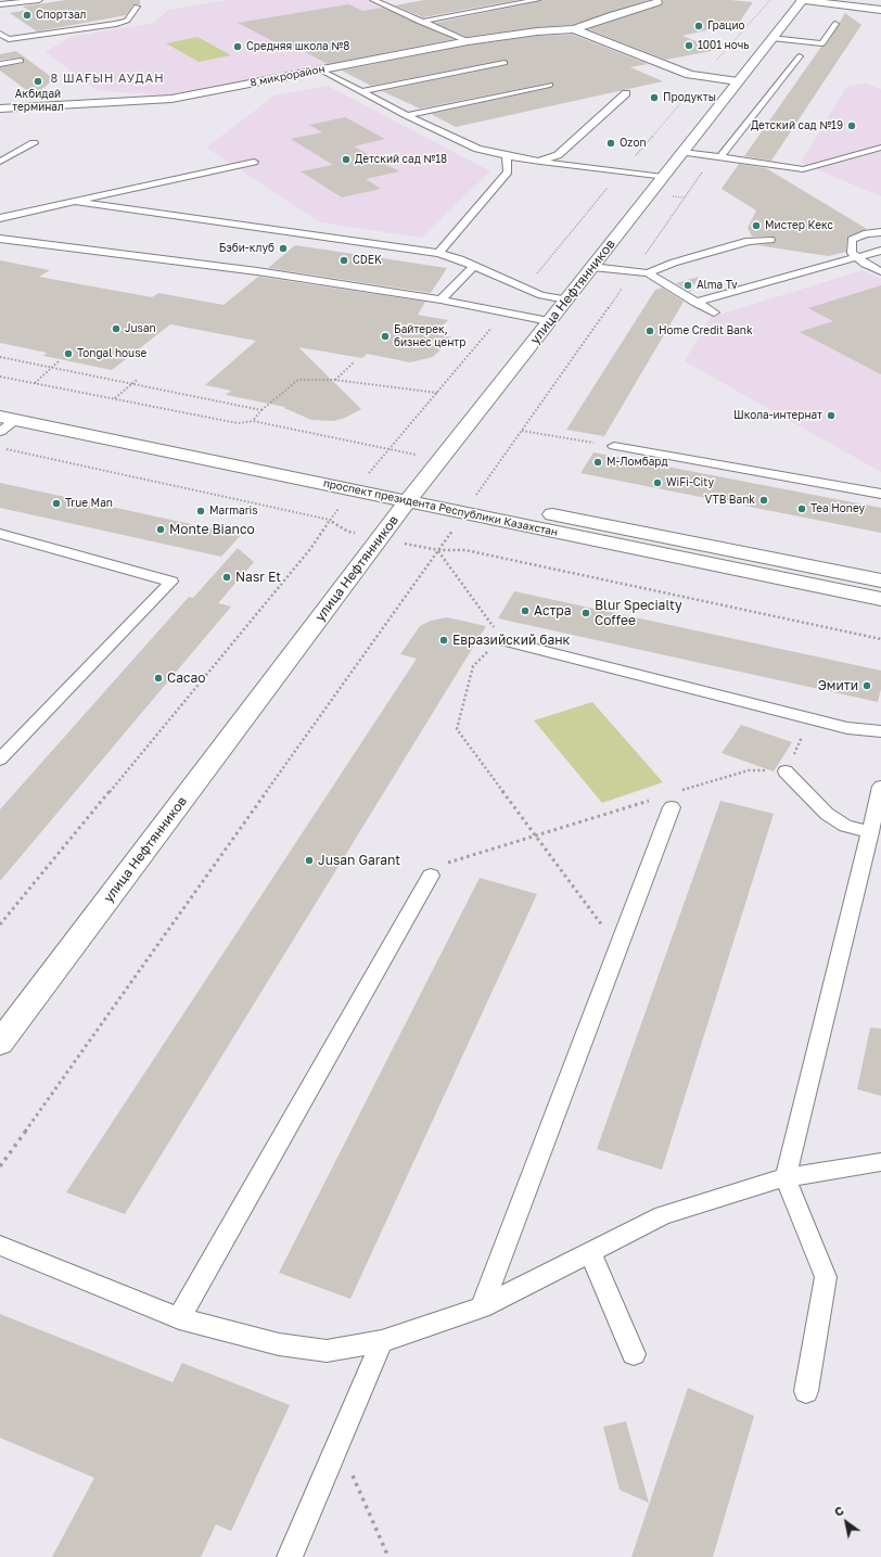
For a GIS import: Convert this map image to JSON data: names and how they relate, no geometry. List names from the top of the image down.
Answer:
{
  "streets": {
    "street": ["8 микрорайон", "улица Нефтянников", "проспект президента Республики Казахстан"]
  },
  "crossings": [
    ["улица Нефтянников", "проспект президента Республики Казахстан"]
  ],
  "districts": ["8 ШАҒЫН АУДАН"],
  "places": [
    "Спортзал",
    "Грацио",
    "1001 ночь",
    "Средняя школа №8",
    "Акбидай терминал",
    "Продукты",
    "Детский сад №19",
    "Ozon",
    "Детский сад №18",
    "Мистер Кекс",
    "Бэби-клуб",
    "CDEK",
    "Alma Tv",
    "Jusan",
    "Home Credit Bank",
    "Байтерек, бизнес центр",
    "Tongal house",
    "Школа-интернат",
    "М-Ломбард",
    "WiFi-City",
    "VTB Bank",
    "True Man",
    "Tea Honey",
    "Marmaris",
    "Monte Bianco",
    "Nasr Et",
    "Астра",
    "Blur Specialty Coffee",
    "Евразийский банк",
    "Cacao",
    "Эмити",
    "Jusan Garant"
  ],
  "north": "top left"
}
